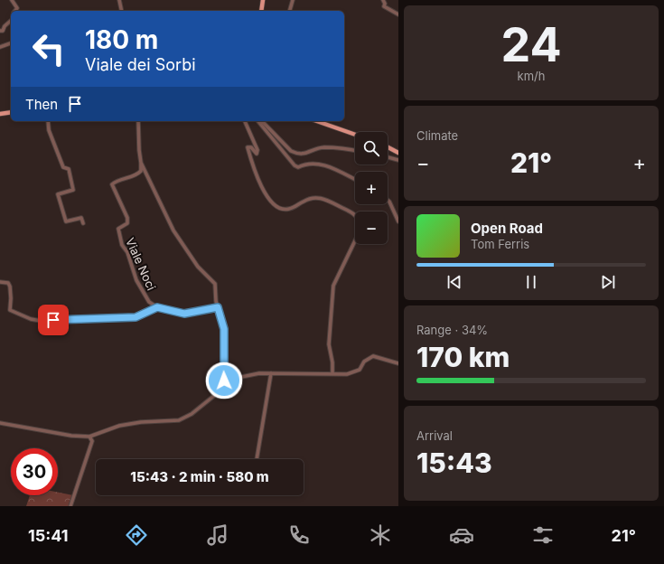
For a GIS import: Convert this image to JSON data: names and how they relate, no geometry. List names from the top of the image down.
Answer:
{
  "streets": {
    "street": ["Viale Noci"]
  },
  "page": {
    "tile": [
      ["24", "km/h"],
      "Climate",
      ["Range · 34%", "170 km"],
      ["Arrival", "15:43"]
    ],
    "turn": ["180 m", "Viale dei Sorbi"],
    "then": "Then",
    "map_buttons": ["+", "−"],
    "heat": ["−", "21°", "+"],
    "song": ["Open Road", "Tom Ferris"],
    "limit": "30",
    "trip": "15:43 · 2 min · 580 m",
    "tabs": ["15:41", "21°"]
  }
}
